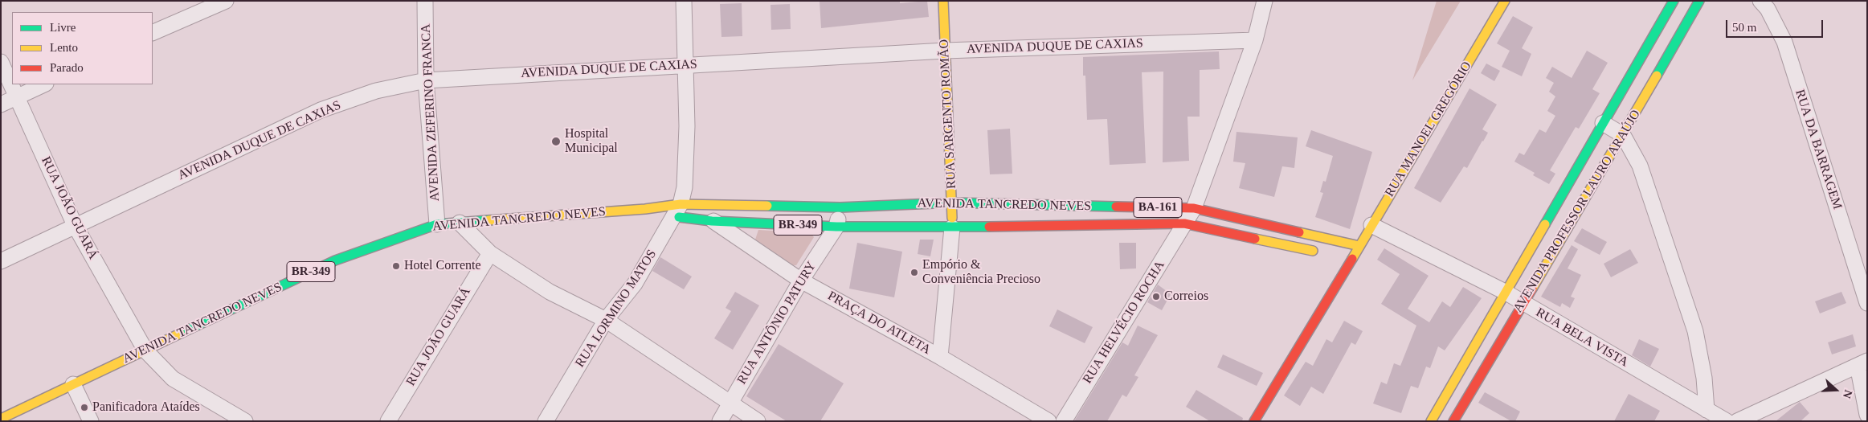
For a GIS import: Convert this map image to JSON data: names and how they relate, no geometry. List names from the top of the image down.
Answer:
{
  "streets": {
    "main road": [
      "RUA SARGENTO ROMÃO",
      "RUA MANOEL GREGÓRIO",
      "AVENIDA TANCREDO NEVES",
      "BA-161",
      "AVENIDA PROFESSOR LAURO ARAÚJO",
      "BR-349"
    ],
    "street": [
      "AVENIDA DUQUE DE CAXIAS",
      "AVENIDA ZEFERINO FRANCA",
      "RUA DA BARRAGEM",
      "RUA JOÃO GUARÁ",
      "RUA LORMINO MATOS",
      "RUA HELVÉCIO ROCHA",
      "RUA ANTÔNIO PATURY",
      "PRAÇA DO ATLETA",
      "RUA BELA VISTA"
    ]
  },
  "crossings": [
    ["AVENIDA DUQUE DE CAXIAS", "AVENIDA ZEFERINO FRANCA"],
    ["AVENIDA DUQUE DE CAXIAS", "RUA SARGENTO ROMÃO"],
    ["AVENIDA DUQUE DE CAXIAS", "RUA JOÃO GUARÁ"],
    ["AVENIDA DUQUE DE CAXIAS", "RUA LORMINO MATOS"],
    ["AVENIDA DUQUE DE CAXIAS", "RUA HELVÉCIO ROCHA"],
    ["AVENIDA ZEFERINO FRANCA", "AVENIDA TANCREDO NEVES"],
    ["RUA SARGENTO ROMÃO", "AVENIDA TANCREDO NEVES"],
    ["RUA MANOEL GREGÓRIO", "AVENIDA TANCREDO NEVES"],
    ["RUA MANOEL GREGÓRIO", "RUA BELA VISTA"],
    ["AVENIDA TANCREDO NEVES", "RUA JOÃO GUARÁ"],
    ["AVENIDA TANCREDO NEVES", "RUA LORMINO MATOS"],
    ["AVENIDA TANCREDO NEVES", "RUA HELVÉCIO ROCHA"],
    ["AVENIDA TANCREDO NEVES", "RUA ANTÔNIO PATURY"],
    ["AVENIDA TANCREDO NEVES", "PRAÇA DO ATLETA"],
    ["AVENIDA PROFESSOR LAURO ARAÚJO", "RUA BELA VISTA"],
    ["RUA ANTÔNIO PATURY", "PRAÇA DO ATLETA"]
  ],
  "places": [
    "Hospital Municipal",
    "Hotel Corrente",
    "Empório & Conveniência Precioso",
    "Correios",
    "Panificadora Ataídes"
  ],
  "legend": ["Livre", "Lento", "Parado"],
  "scale_bar": "50 m",
  "north": "right"
}
